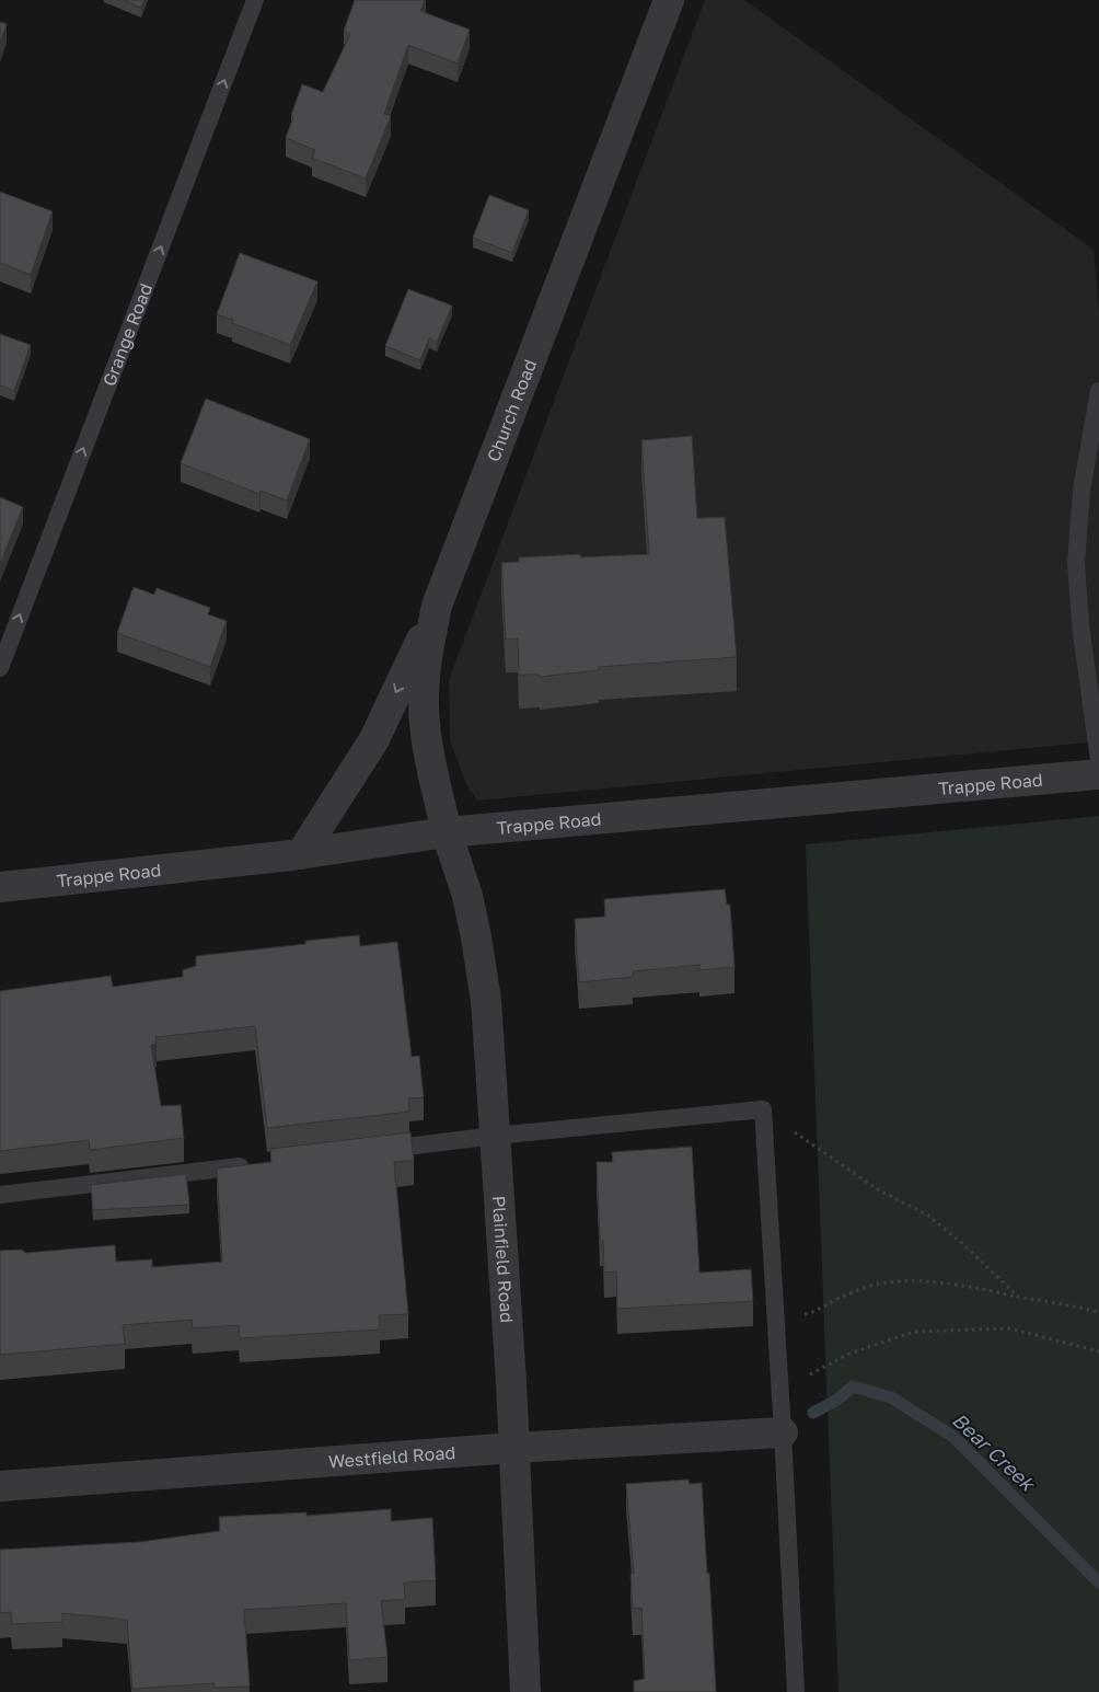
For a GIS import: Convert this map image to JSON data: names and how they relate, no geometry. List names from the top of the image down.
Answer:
{
  "streets": {
    "street": [
      "Church Road",
      "Trappe Road",
      "Plainfield Road",
      "Westfield Road"
    ],
    "lane": ["Grange Road"]
  },
  "crossings": [
    ["Church Road", "Trappe Road"],
    ["Church Road", "Plainfield Road"],
    ["Trappe Road", "Plainfield Road"],
    ["Plainfield Road", "Westfield Road"]
  ],
  "one_way": ["Grange Road"],
  "water": ["Bear Creek"]
}
